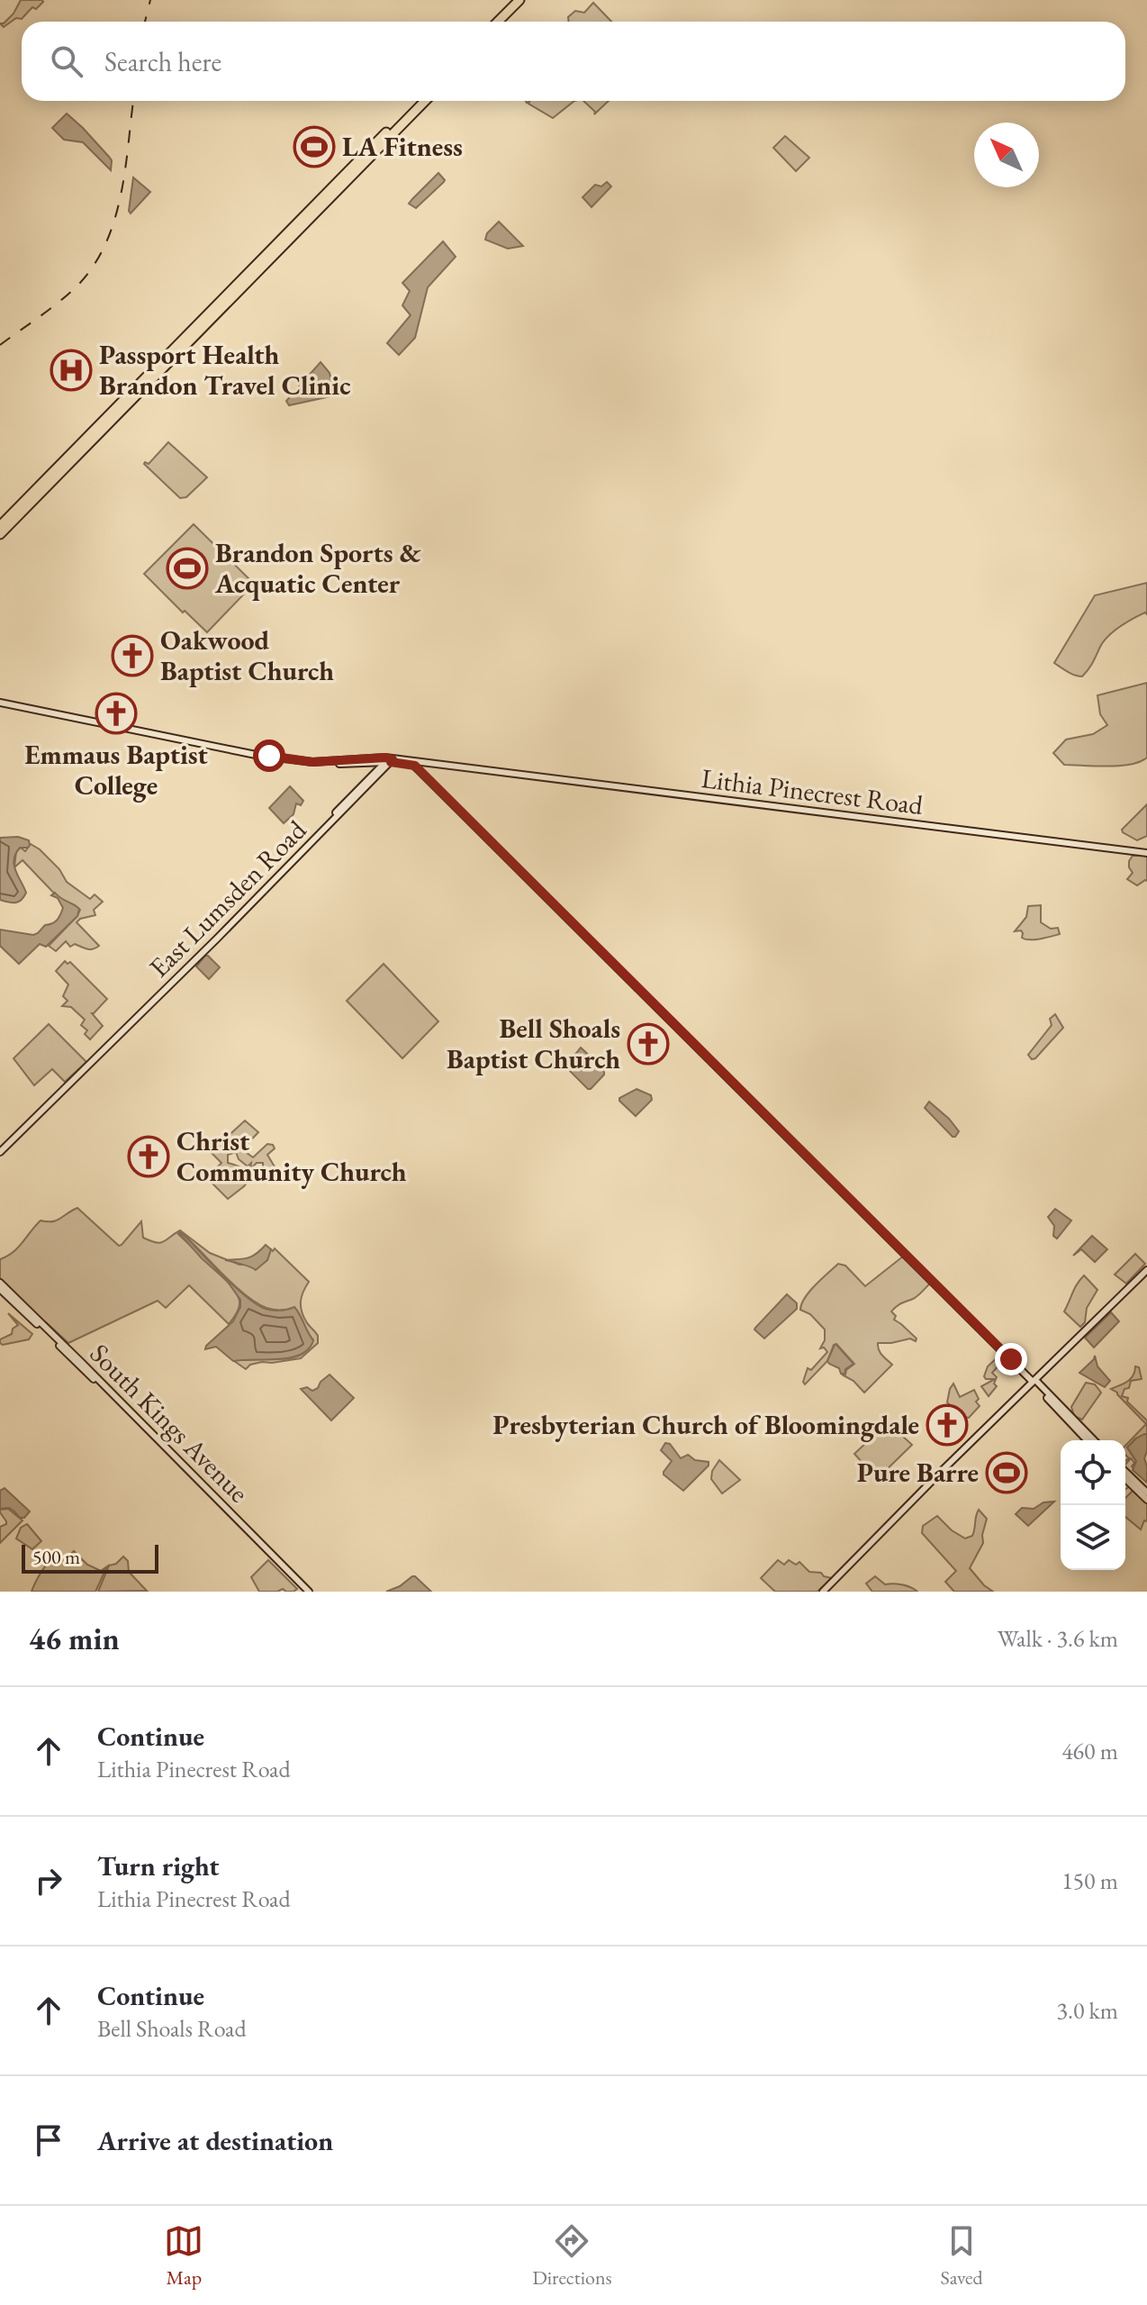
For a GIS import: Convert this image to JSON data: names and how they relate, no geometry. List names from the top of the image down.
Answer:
{
  "streets": {
    "main road": ["Lithia Pinecrest Road", "East Lumsden Road", "South Kings Avenue"]
  },
  "crossings": [
    ["Lithia Pinecrest Road", "East Lumsden Road"]
  ],
  "places": {
    "sports": ["LA Fitness", "Brandon Sports & Acquatic Center", "Pure Barre"],
    "hospital": ["Passport Health Brandon Travel Clinic"],
    "church": [
      "Oakwood Baptist Church",
      "Emmaus Baptist College",
      "Bell Shoals Baptist Church",
      "Christ Community Church",
      "Presbyterian Church of Bloomingdale"
    ]
  },
  "scale_bar": "500 m",
  "north": "top left",
  "page": {
    "search": "Search here",
    "scale": "500 m",
    "heading": ["46 min", "Walk · 3.6 km"],
    "list": [
      ["Continue", "Lithia Pinecrest Road", "460 m"],
      ["Turn right", "Lithia Pinecrest Road", "150 m"],
      ["Continue", "Bell Shoals Road", "3.0 km"],
      "Arrive at destination"
    ],
    "nav": ["Map", "Directions", "Saved"]
  }
}
